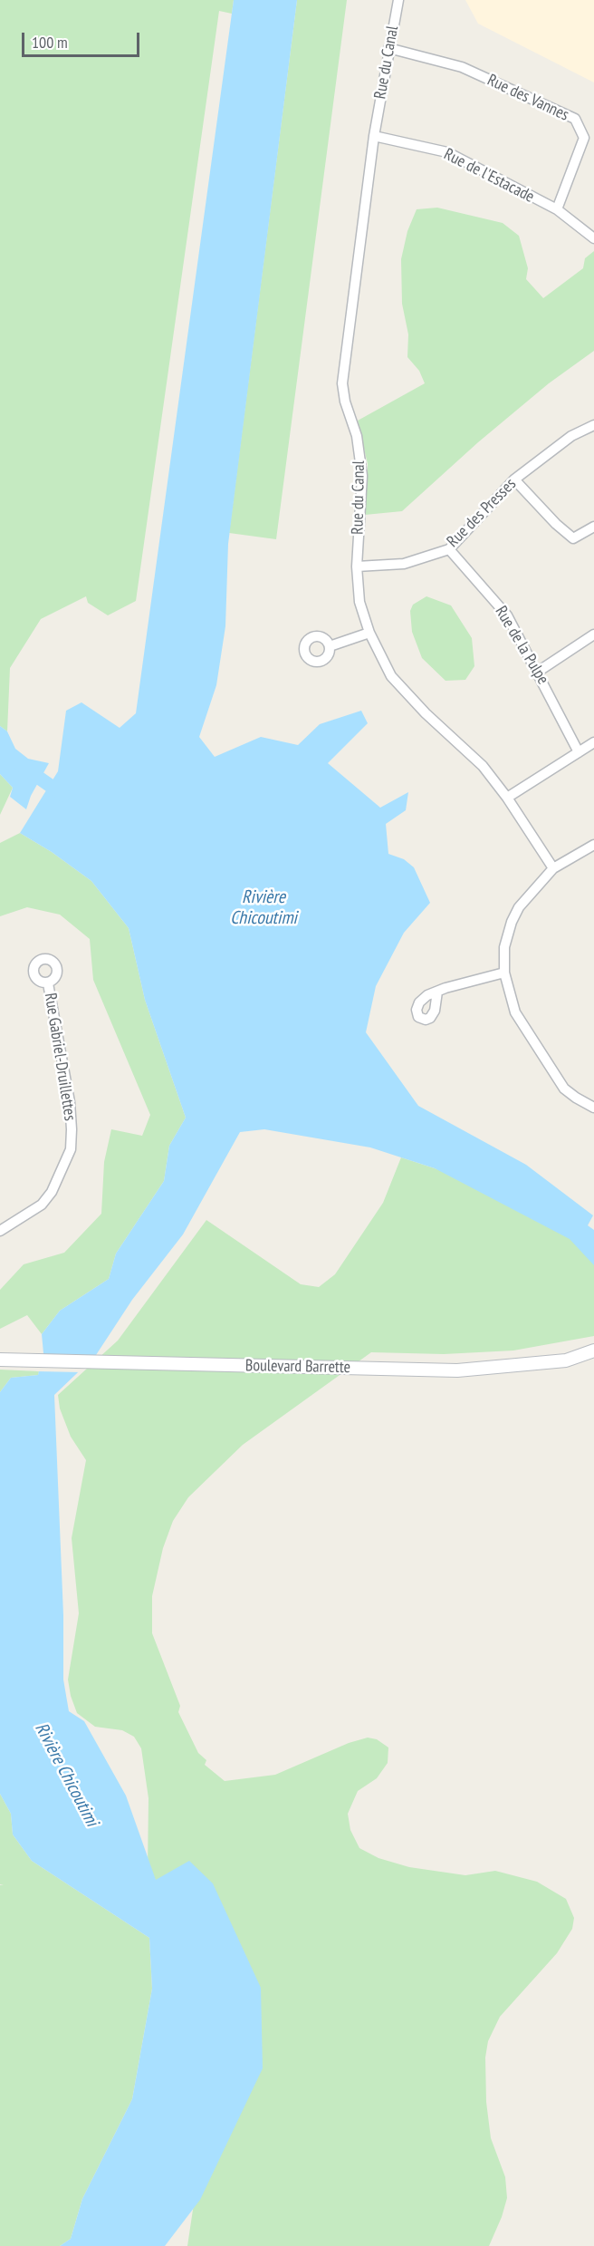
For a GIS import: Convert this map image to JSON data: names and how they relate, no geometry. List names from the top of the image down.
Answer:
{
  "streets": {
    "street": [
      "Rue du Canal",
      "Rue des Vannes",
      "Rue de l'Estacade",
      "Rue des Presses",
      "Rue de la Pulpe",
      "Rue Gabriel-Druillettes",
      "Boulevard Barrette"
    ]
  },
  "crossings": [
    ["Rue du Canal", "Rue des Vannes"],
    ["Rue du Canal", "Rue de l'Estacade"],
    ["Rue du Canal", "Rue des Presses"],
    ["Rue des Vannes", "Rue de l'Estacade"],
    ["Rue des Presses", "Rue de la Pulpe"]
  ],
  "water": ["Rivière Chicoutimi"],
  "scale_bar": "100 m"
}
